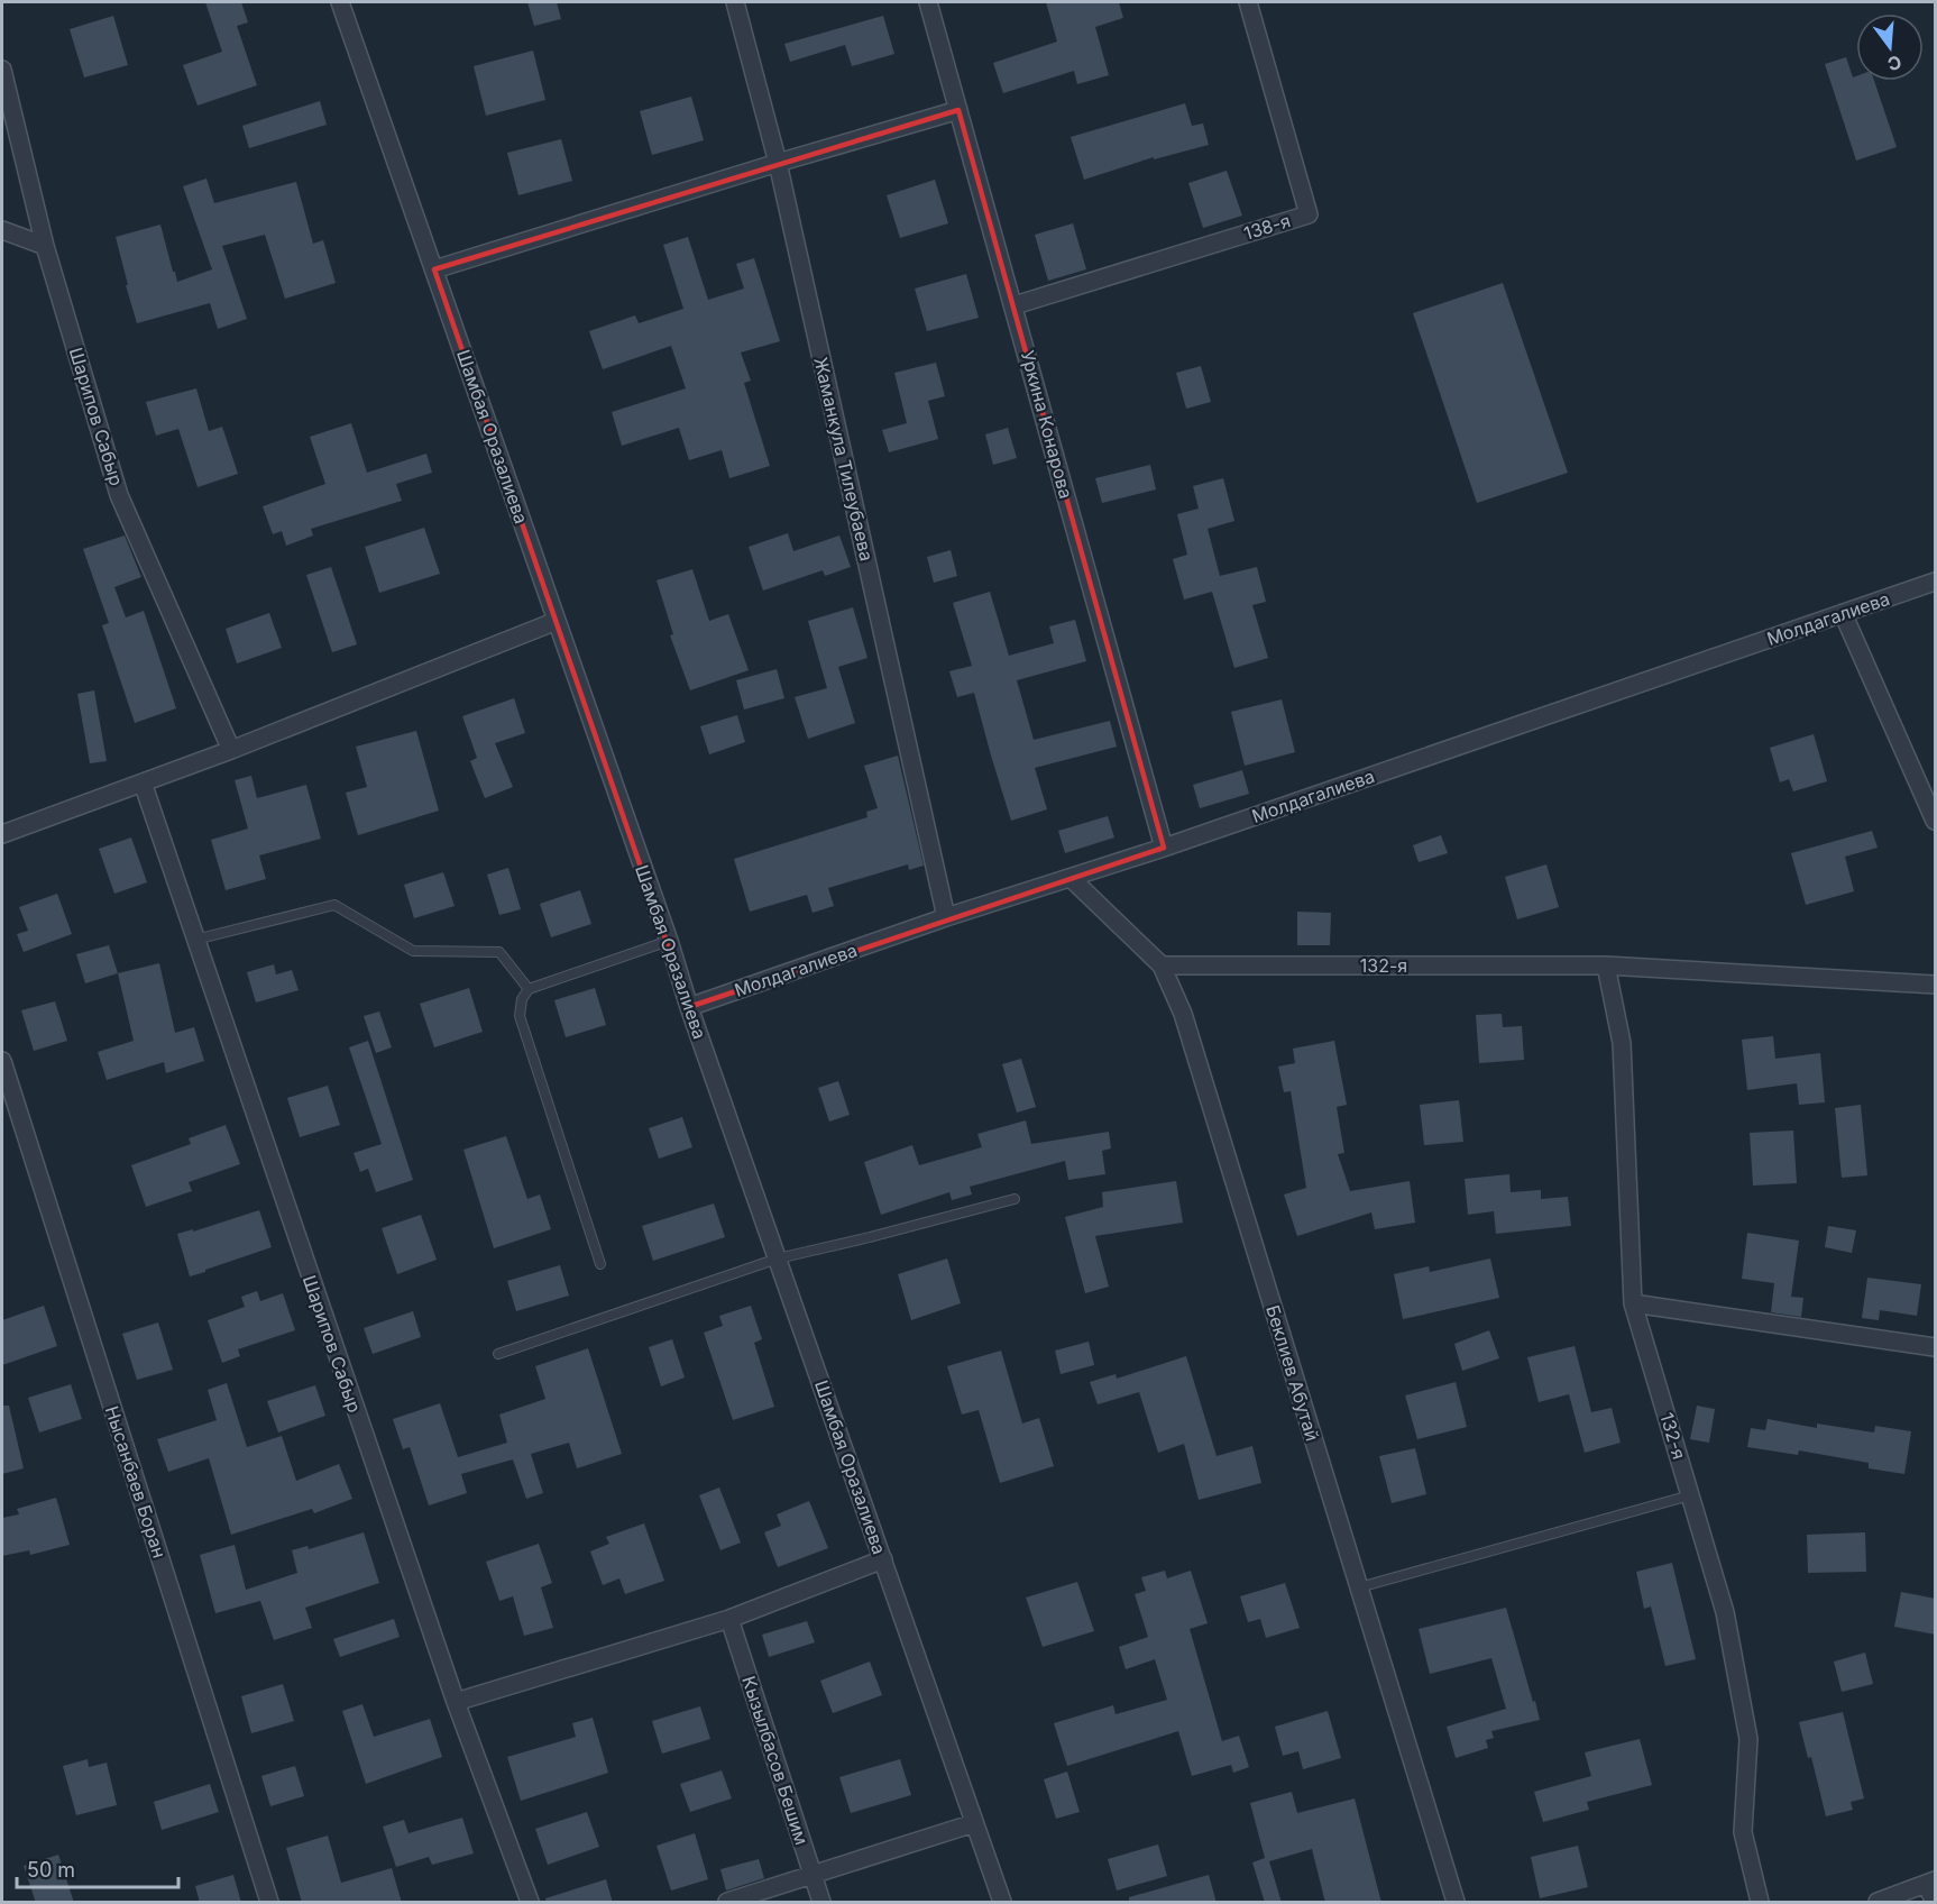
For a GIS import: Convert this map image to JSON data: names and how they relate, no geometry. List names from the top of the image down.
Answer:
{
  "streets": {
    "street": [
      "138-я",
      "Шарипов Сабыр",
      "Уркина Конарова",
      "Шамбая Оразалиева",
      "Жаманкула Тилеубаева",
      "Молдагалиева",
      "132-я",
      "Беклиев Абутай",
      "Нысанбаев Боран",
      "Кызылбасов Бешим"
    ]
  },
  "crossings": [
    ["138-я", "Уркина Конарова"],
    ["Уркина Конарова", "Молдагалиева"],
    ["Шамбая Оразалиева", "Молдагалиева"],
    ["Жаманкула Тилеубаева", "Молдагалиева"],
    ["Молдагалиева", "Беклиев Абутай"],
    ["132-я", "Беклиев Абутай"]
  ],
  "scale_bar": "50 m",
  "north": "bottom"
}
